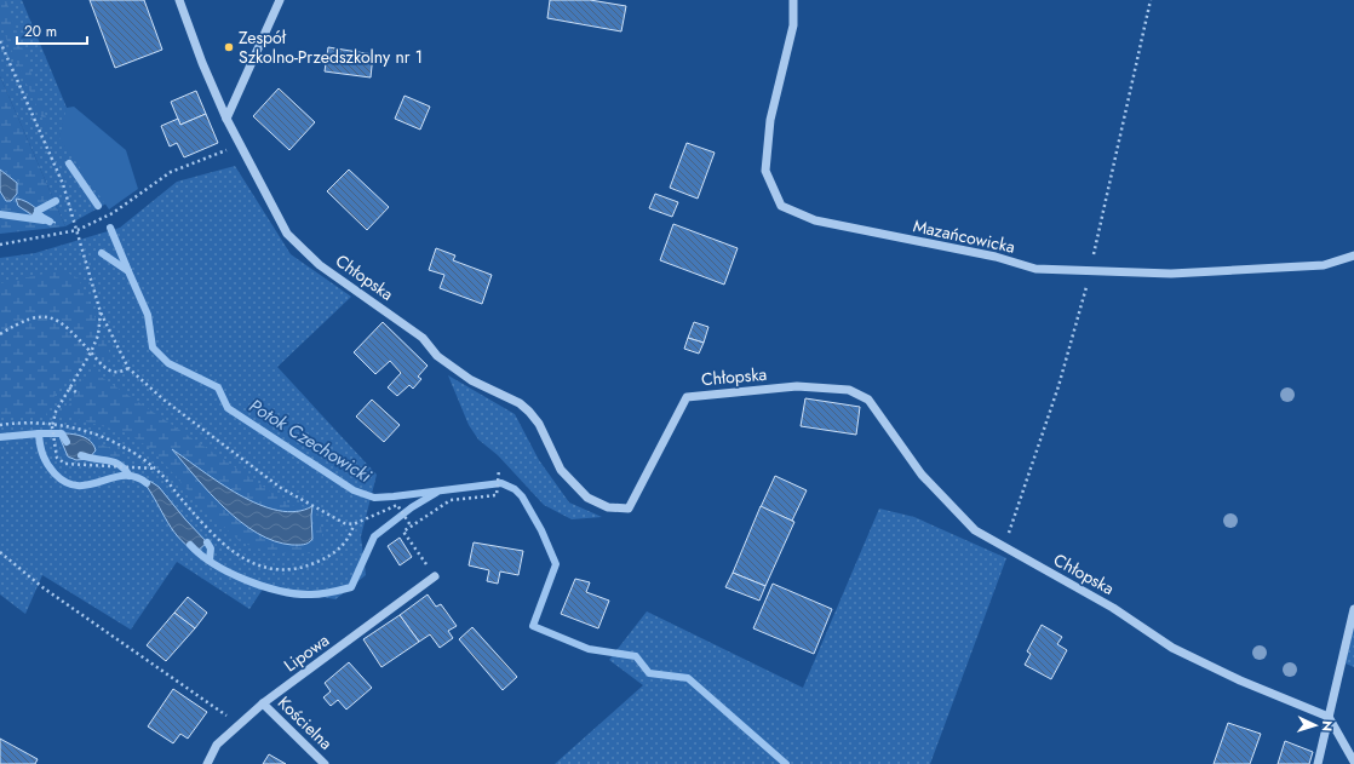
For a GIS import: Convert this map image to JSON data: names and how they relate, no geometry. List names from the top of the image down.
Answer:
{
  "streets": {
    "street": [
      "Mazańcowicka",
      "Chłopska",
      "Lipowa",
      "Kościelna"
    ]
  },
  "crossings": [
    ["Lipowa", "Kościelna"]
  ],
  "water": ["Potok Czechowicki"],
  "places": ["Zespół Szkolno-Przedszkolny nr 1"],
  "scale_bar": "20 m",
  "north": "right"
}
